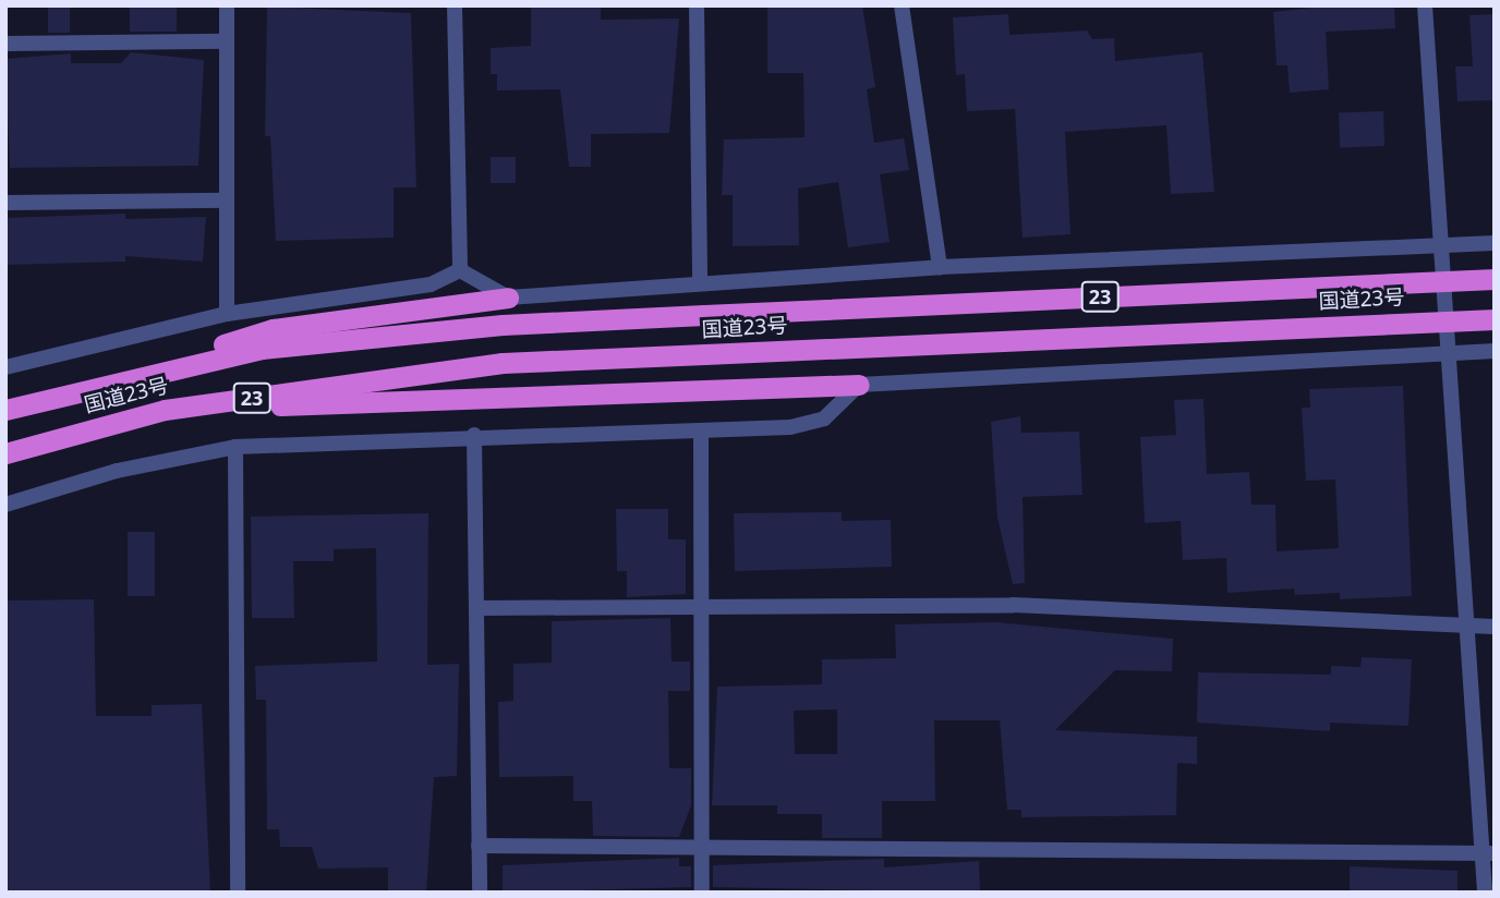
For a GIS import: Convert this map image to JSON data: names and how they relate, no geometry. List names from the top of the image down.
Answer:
{
  "streets": {
    "highway": ["23", "国道23号"]
  }
}
